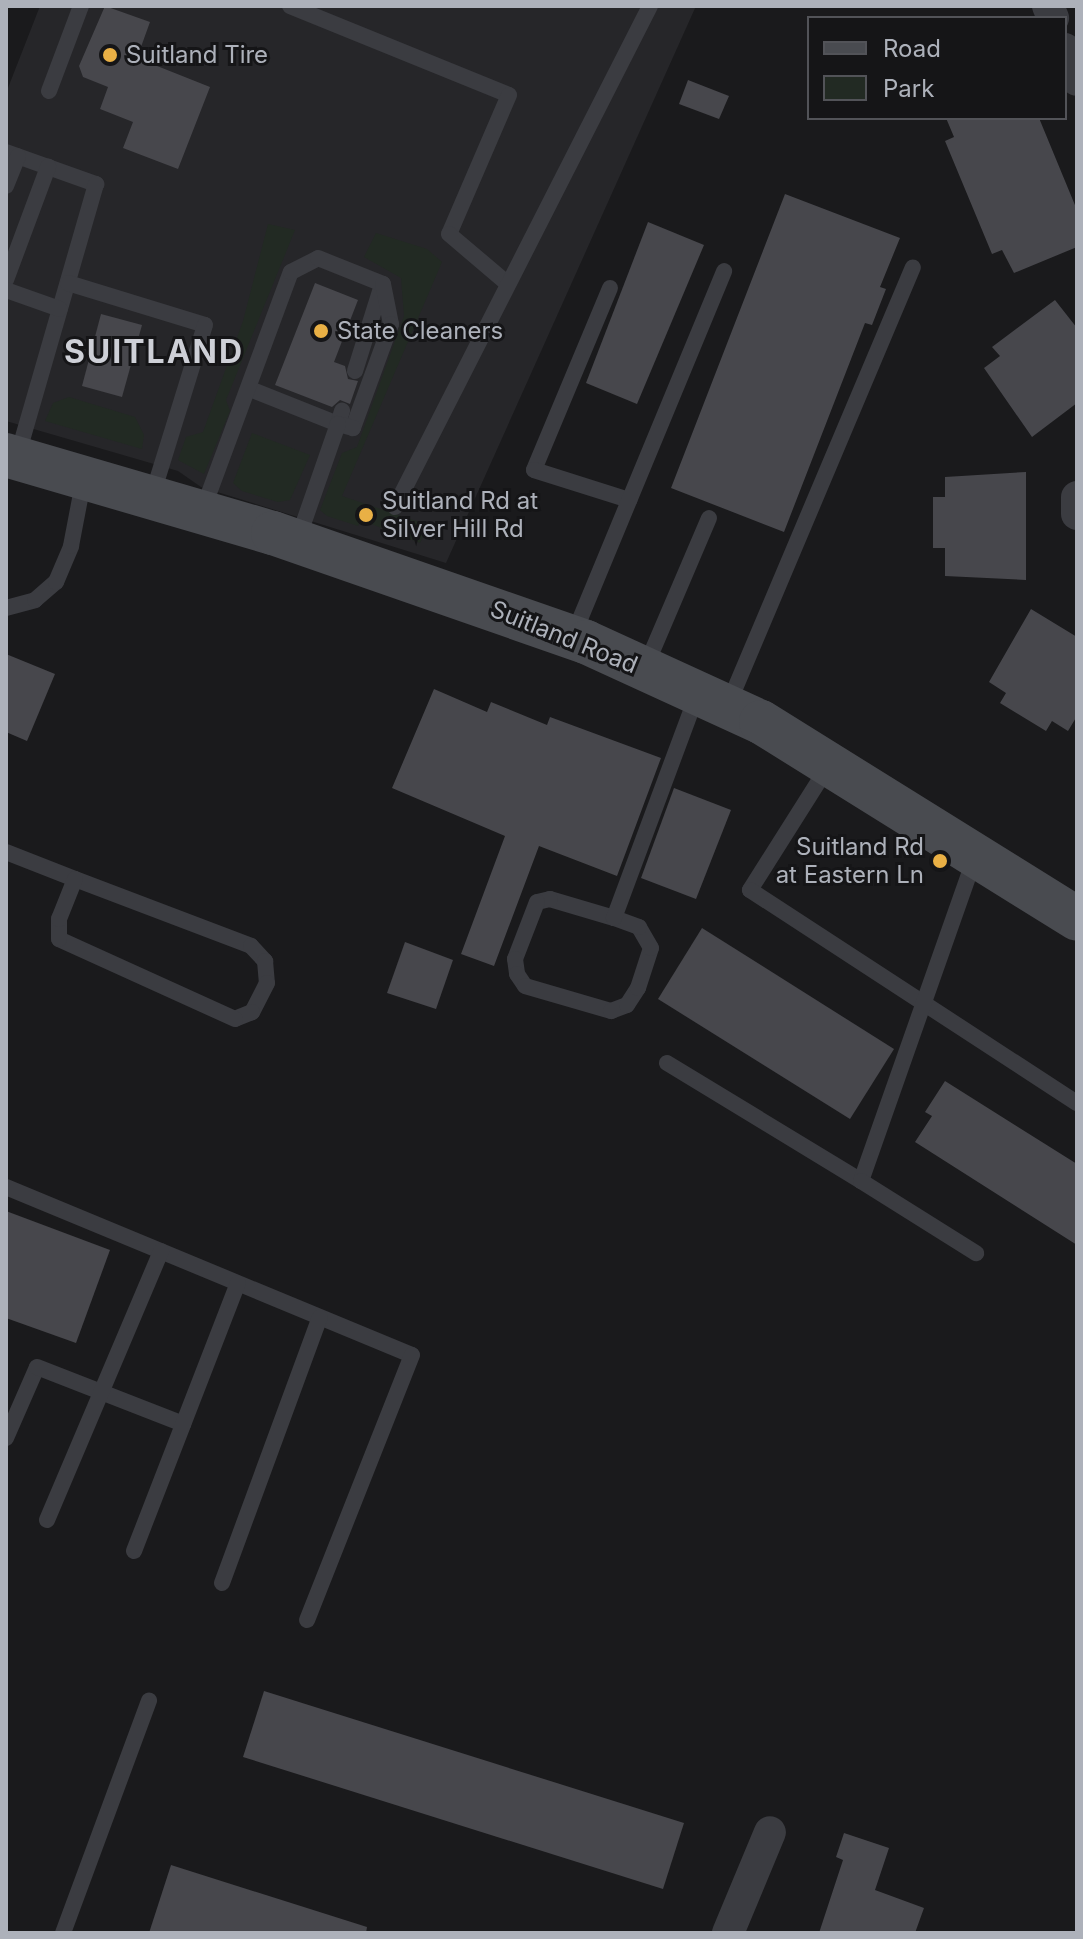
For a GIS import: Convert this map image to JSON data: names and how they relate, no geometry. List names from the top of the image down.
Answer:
{
  "streets": {
    "main road": ["Suitland Road"]
  },
  "districts": ["SUITLAND"],
  "places": [
    "Suitland Tire",
    "State Cleaners",
    "Suitland Rd at Silver Hill Rd",
    "Suitland Rd at Eastern Ln"
  ],
  "legend": ["Road", "Park"]
}
